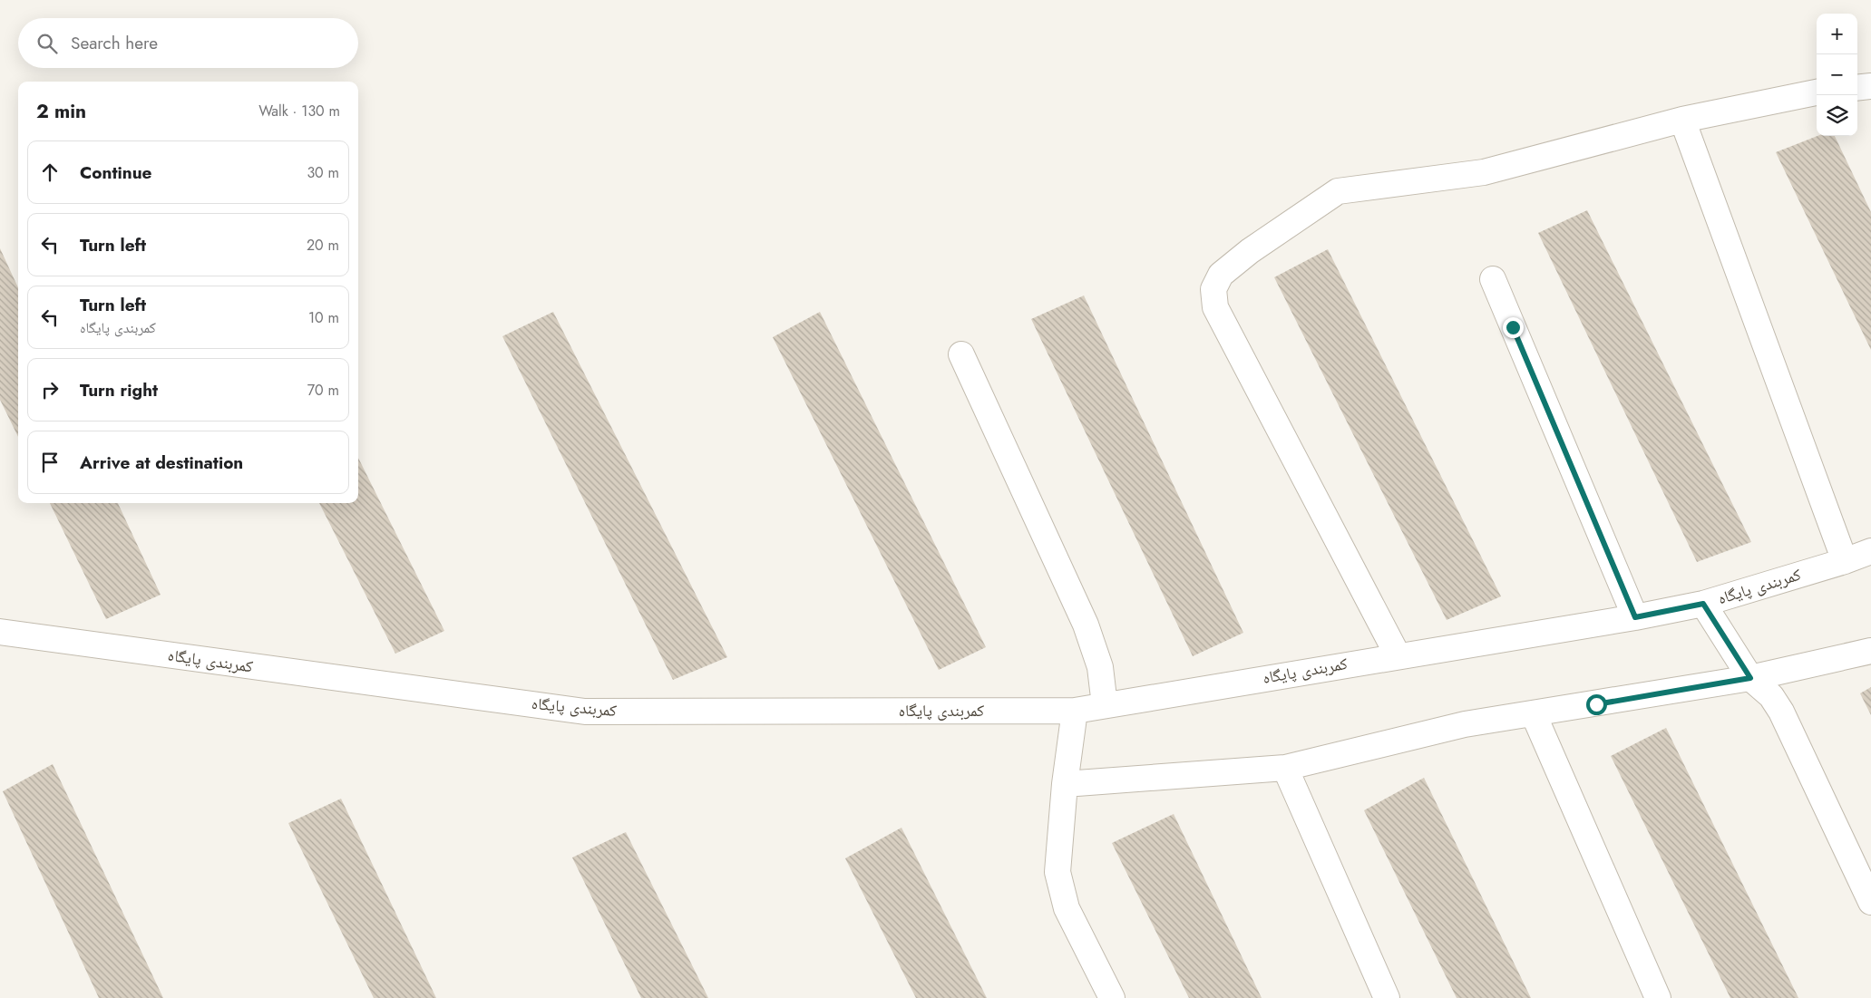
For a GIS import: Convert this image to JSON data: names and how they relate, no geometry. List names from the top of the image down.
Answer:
{
  "streets": {
    "street": ["کمربندی پایگاه"]
  },
  "page": {
    "map_buttons": ["+", "−"],
    "search": "Search here",
    "heading": ["2 min", "Walk · 130 m"],
    "list": [
      ["Continue", "30 m"],
      ["Turn left", "20 m"],
      ["Turn left", "کمربندی پایگاه", "10 m"],
      ["Turn right", "70 m"],
      "Arrive at destination"
    ]
  }
}
